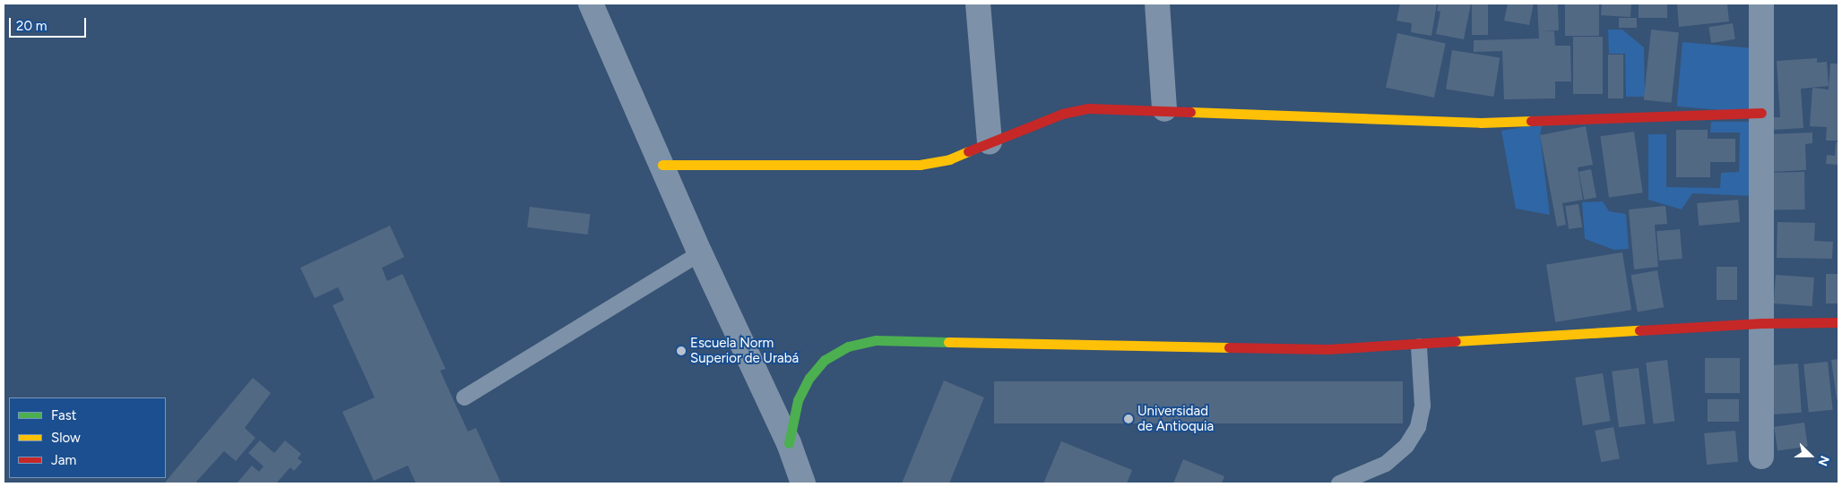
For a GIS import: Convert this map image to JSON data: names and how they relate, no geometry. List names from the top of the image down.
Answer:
{
  "places": ["Escuela Norm Superior de Urabá", "Universidad de Antioquia"],
  "legend": ["Fast", "Slow", "Jam"],
  "scale_bar": "20 m",
  "north": "right"
}
